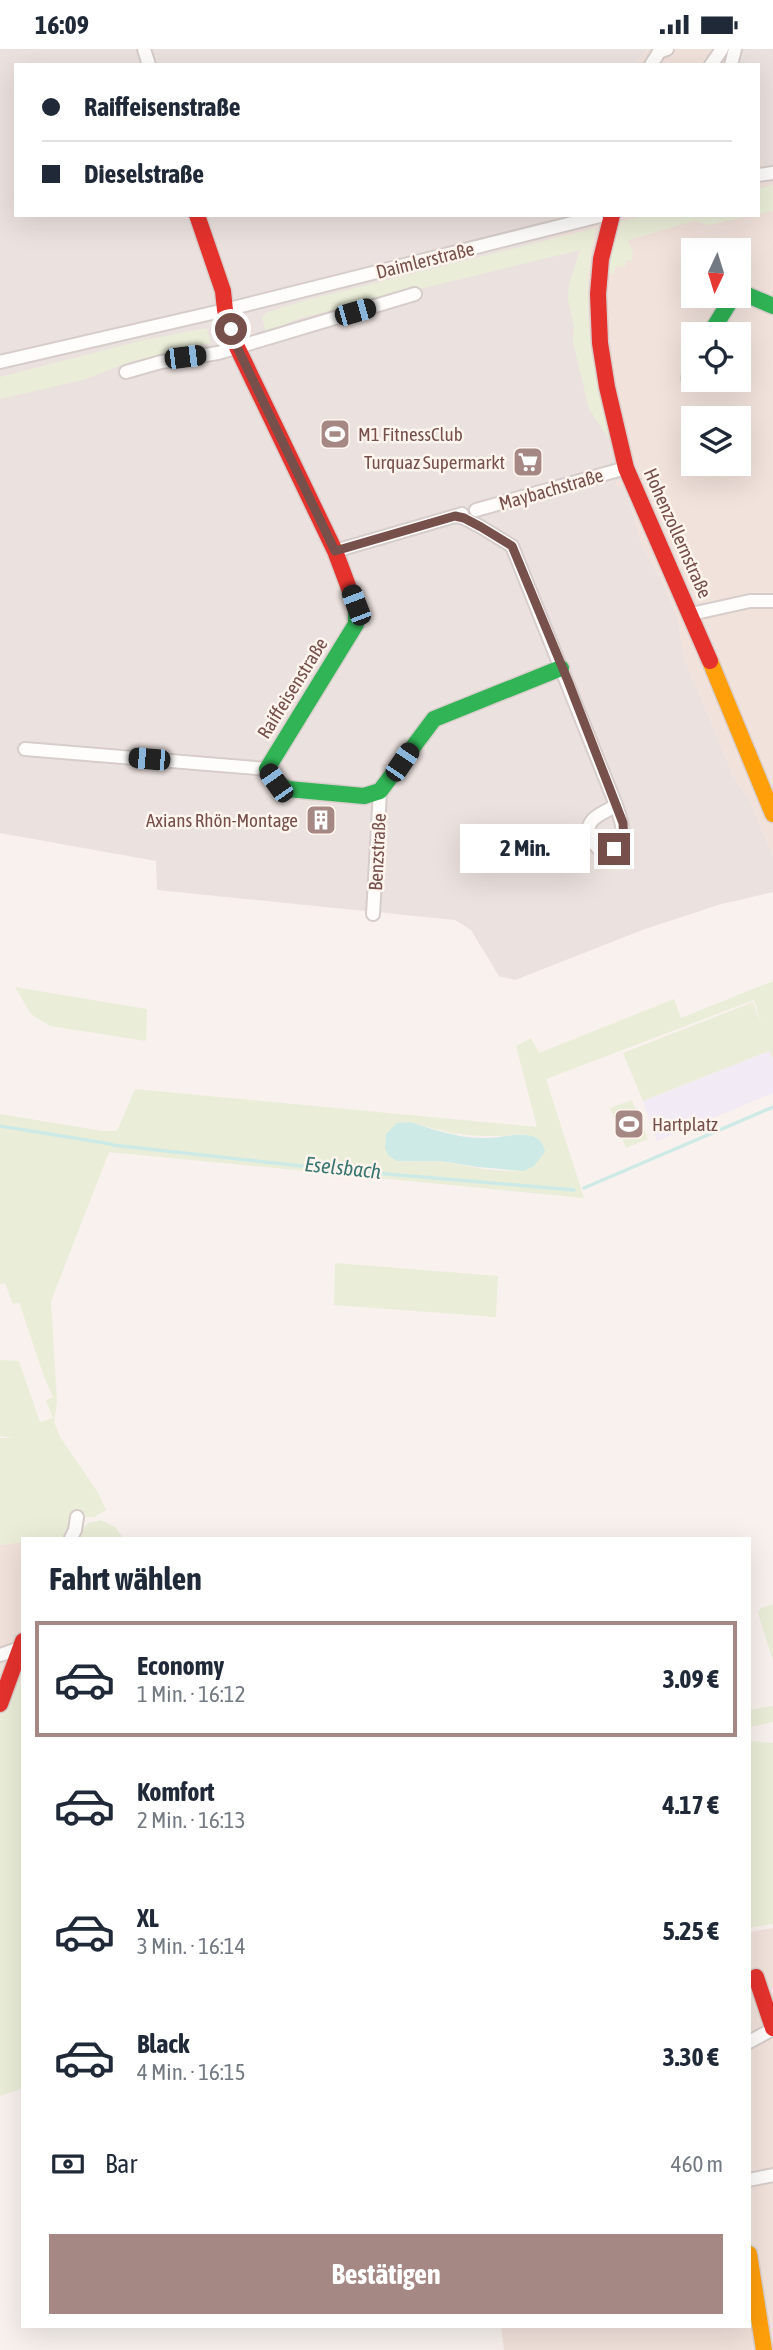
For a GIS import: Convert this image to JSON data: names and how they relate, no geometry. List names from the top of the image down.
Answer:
{
  "streets": {
    "street": [
      "Daimlerstraße",
      "Maybachstraße",
      "Hohenzollernstraße",
      "Raiffeisenstraße",
      "Benzstraße"
    ]
  },
  "crossings": [
    ["Daimlerstraße", "Raiffeisenstraße"],
    ["Maybachstraße", "Hohenzollernstraße"],
    ["Maybachstraße", "Raiffeisenstraße"],
    ["Raiffeisenstraße", "Benzstraße"]
  ],
  "water": ["Eselsbach"],
  "places": {
    "sports": ["M1 FitnessClub", "Hartplatz"],
    "supermarket": ["Turquaz Supermarkt"],
    "building": ["Axians Rhön-Montage"]
  },
  "north": "bottom",
  "page": {
    "status": "16:09",
    "banner": ["Raiffeisenstraße", "Dieselstraße"],
    "bubble": "2 Min.",
    "heading": "Fahrt wählen",
    "list": [
      {
        "name": "Economy",
        "note": "1 Min. · 16:12",
        "value": "3.09 €"
      },
      {
        "name": "Komfort",
        "note": "2 Min. · 16:13",
        "value": "4.17 €"
      },
      {
        "name": "XL",
        "note": "3 Min. · 16:14",
        "value": "5.25 €"
      },
      {
        "name": "Black",
        "note": "4 Min. · 16:15",
        "value": "3.30 €"
      }
    ],
    "pay": ["Bar", "460 m"],
    "buttons": "Bestätigen"
  }
}
